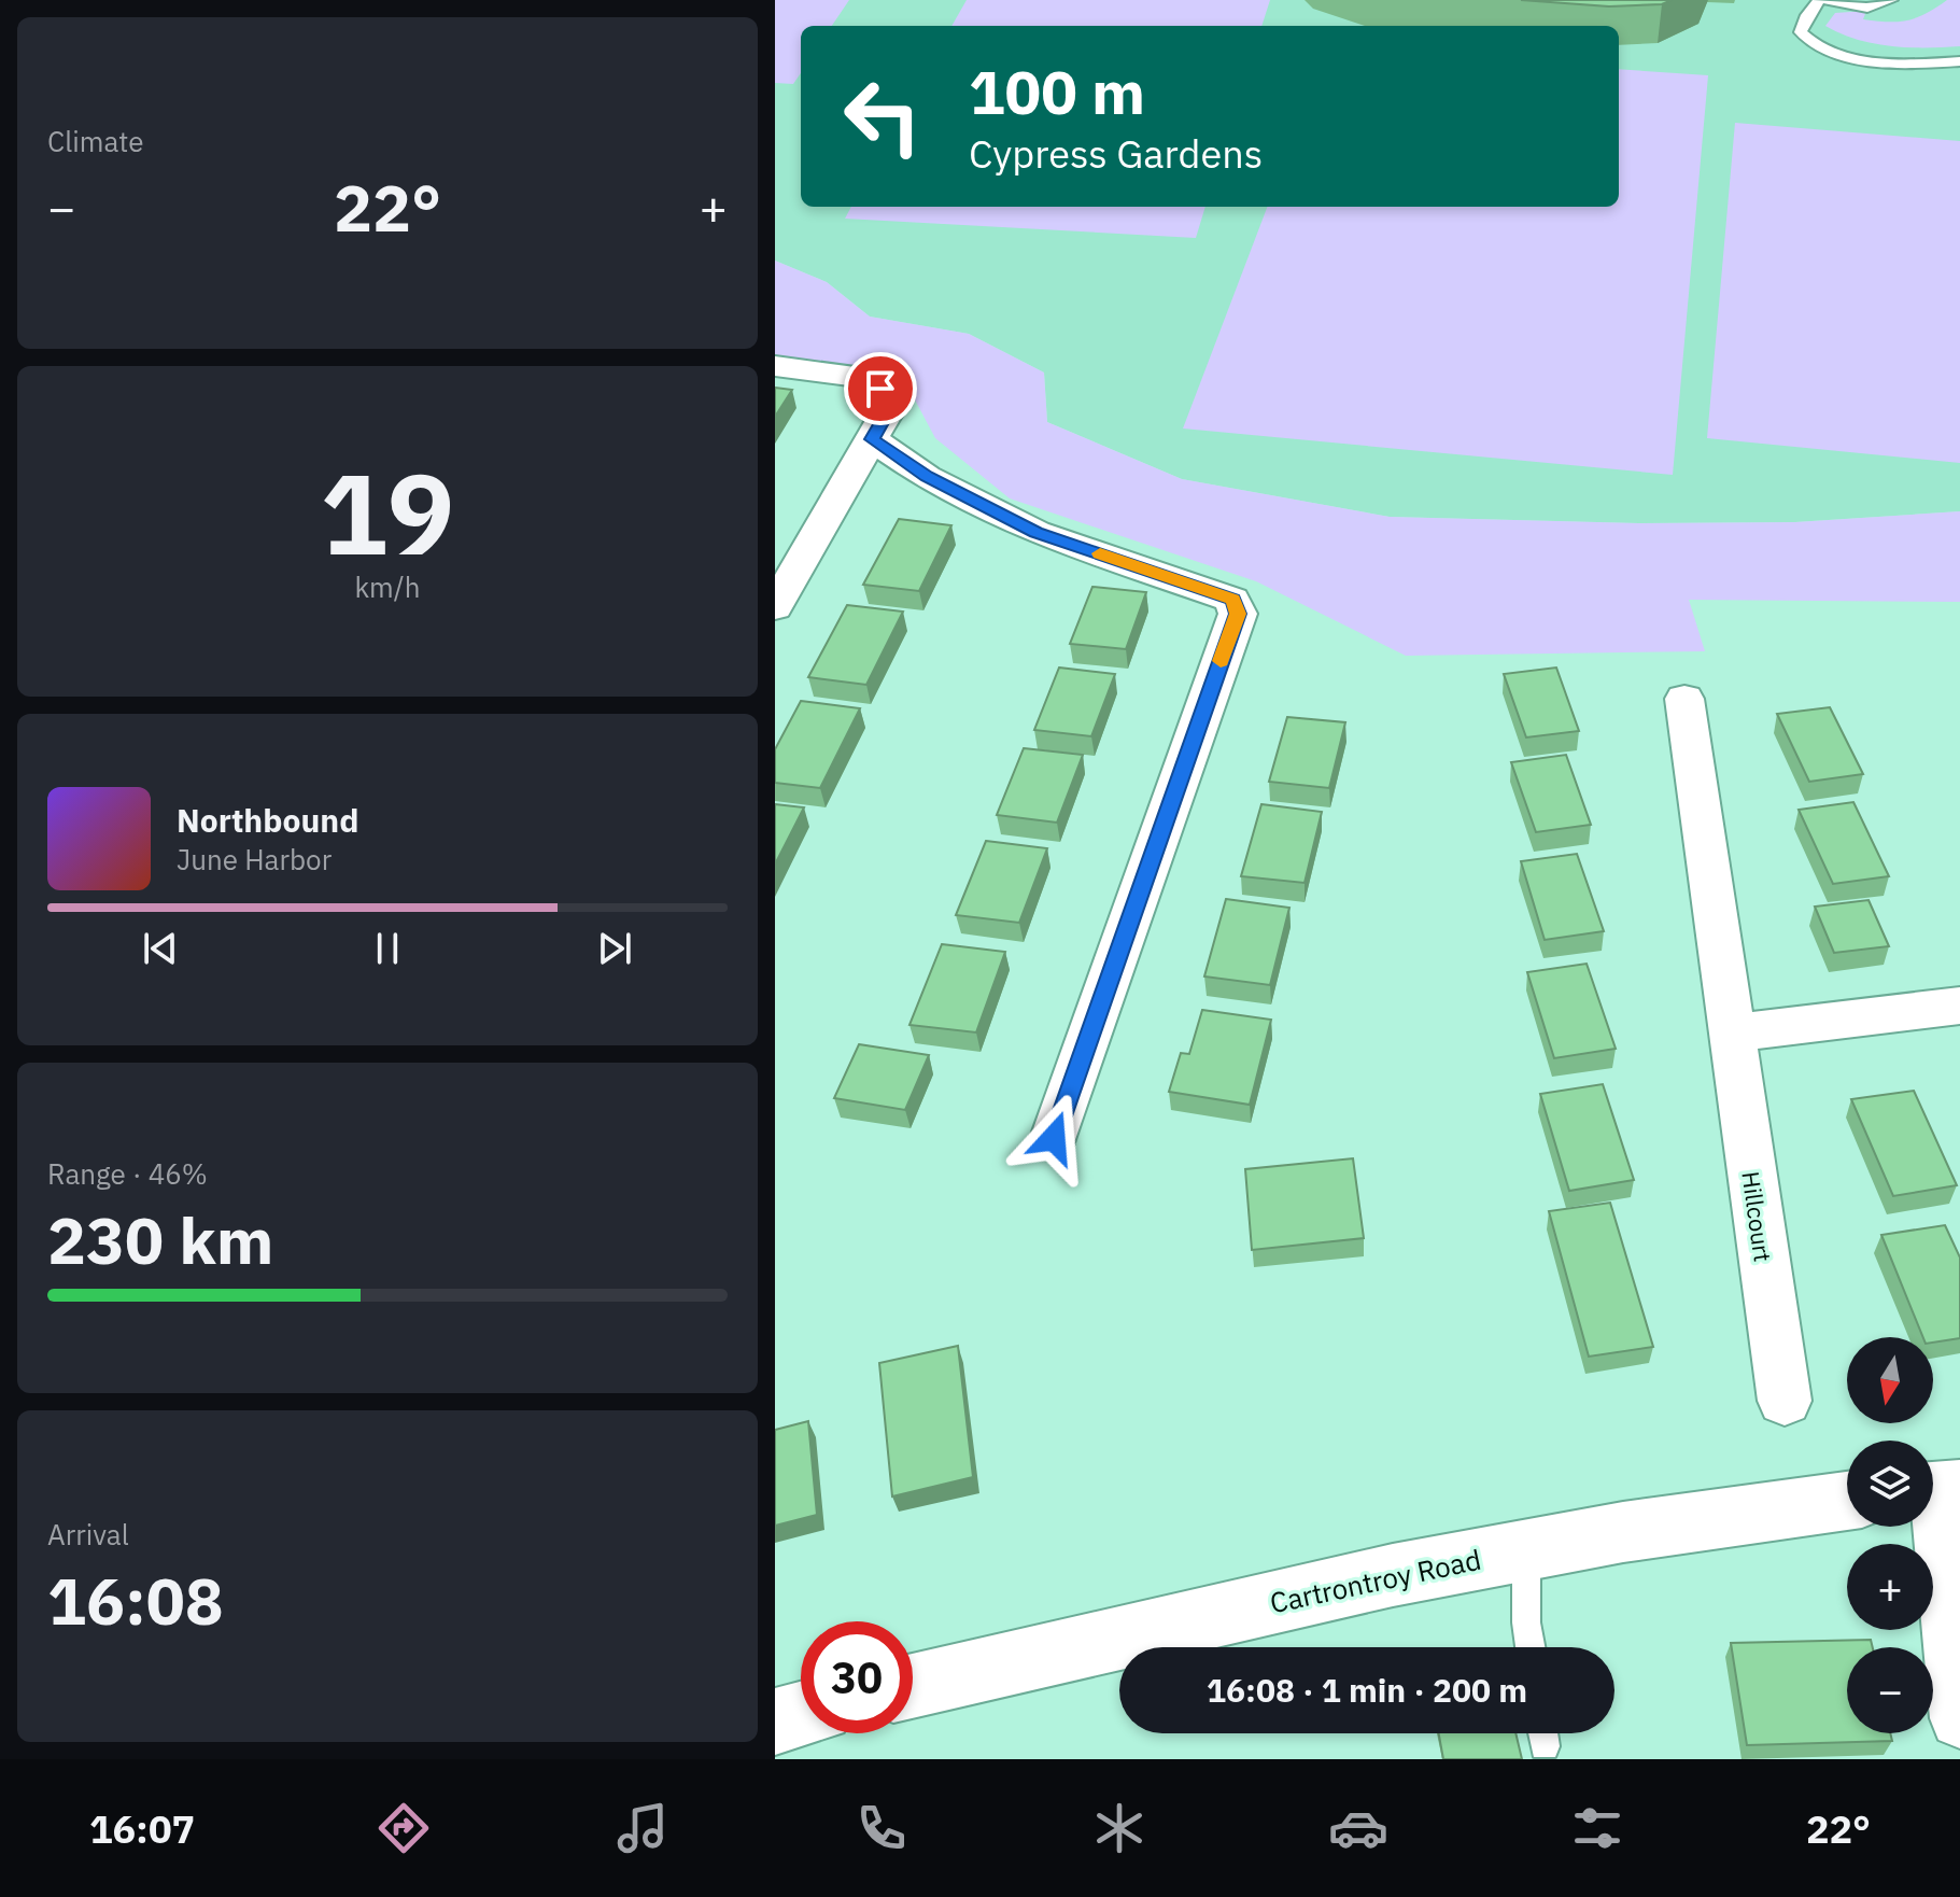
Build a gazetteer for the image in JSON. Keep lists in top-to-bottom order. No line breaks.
{"streets":{"street":["Hillcourt","Cartrontroy Road"]},"north":"bottom","page":{"tile":["Climate",["19","km/h"],["Range · 46%","230 km"],["Arrival","16:08"]],"turn":["100 m","Cypress Gardens"],"heat":["−","22°","+"],"song":["Northbound","June Harbor"],"map_buttons":["+","−"],"limit":"30","trip":"16:08 · 1 min · 200 m","tabs":["16:07","22°"]}}
